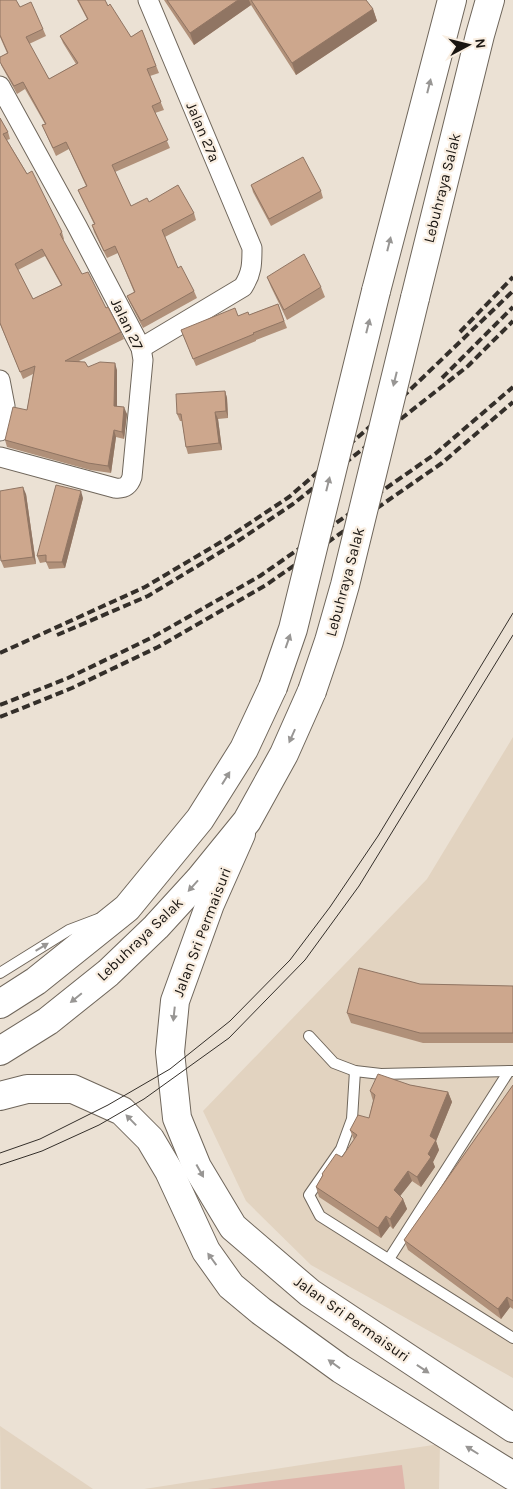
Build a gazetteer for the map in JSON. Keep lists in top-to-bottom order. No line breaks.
{"streets":{"main road":["Lebuhraya Salak","Jalan Sri Permaisuri"],"street":["Jalan 27a","Jalan 27"]},"crossings":[["Jalan 27a","Jalan 27"],["Lebuhraya Salak","Jalan Sri Permaisuri"]],"one_way":["Jalan Sri Permaisuri"],"north":"right"}
